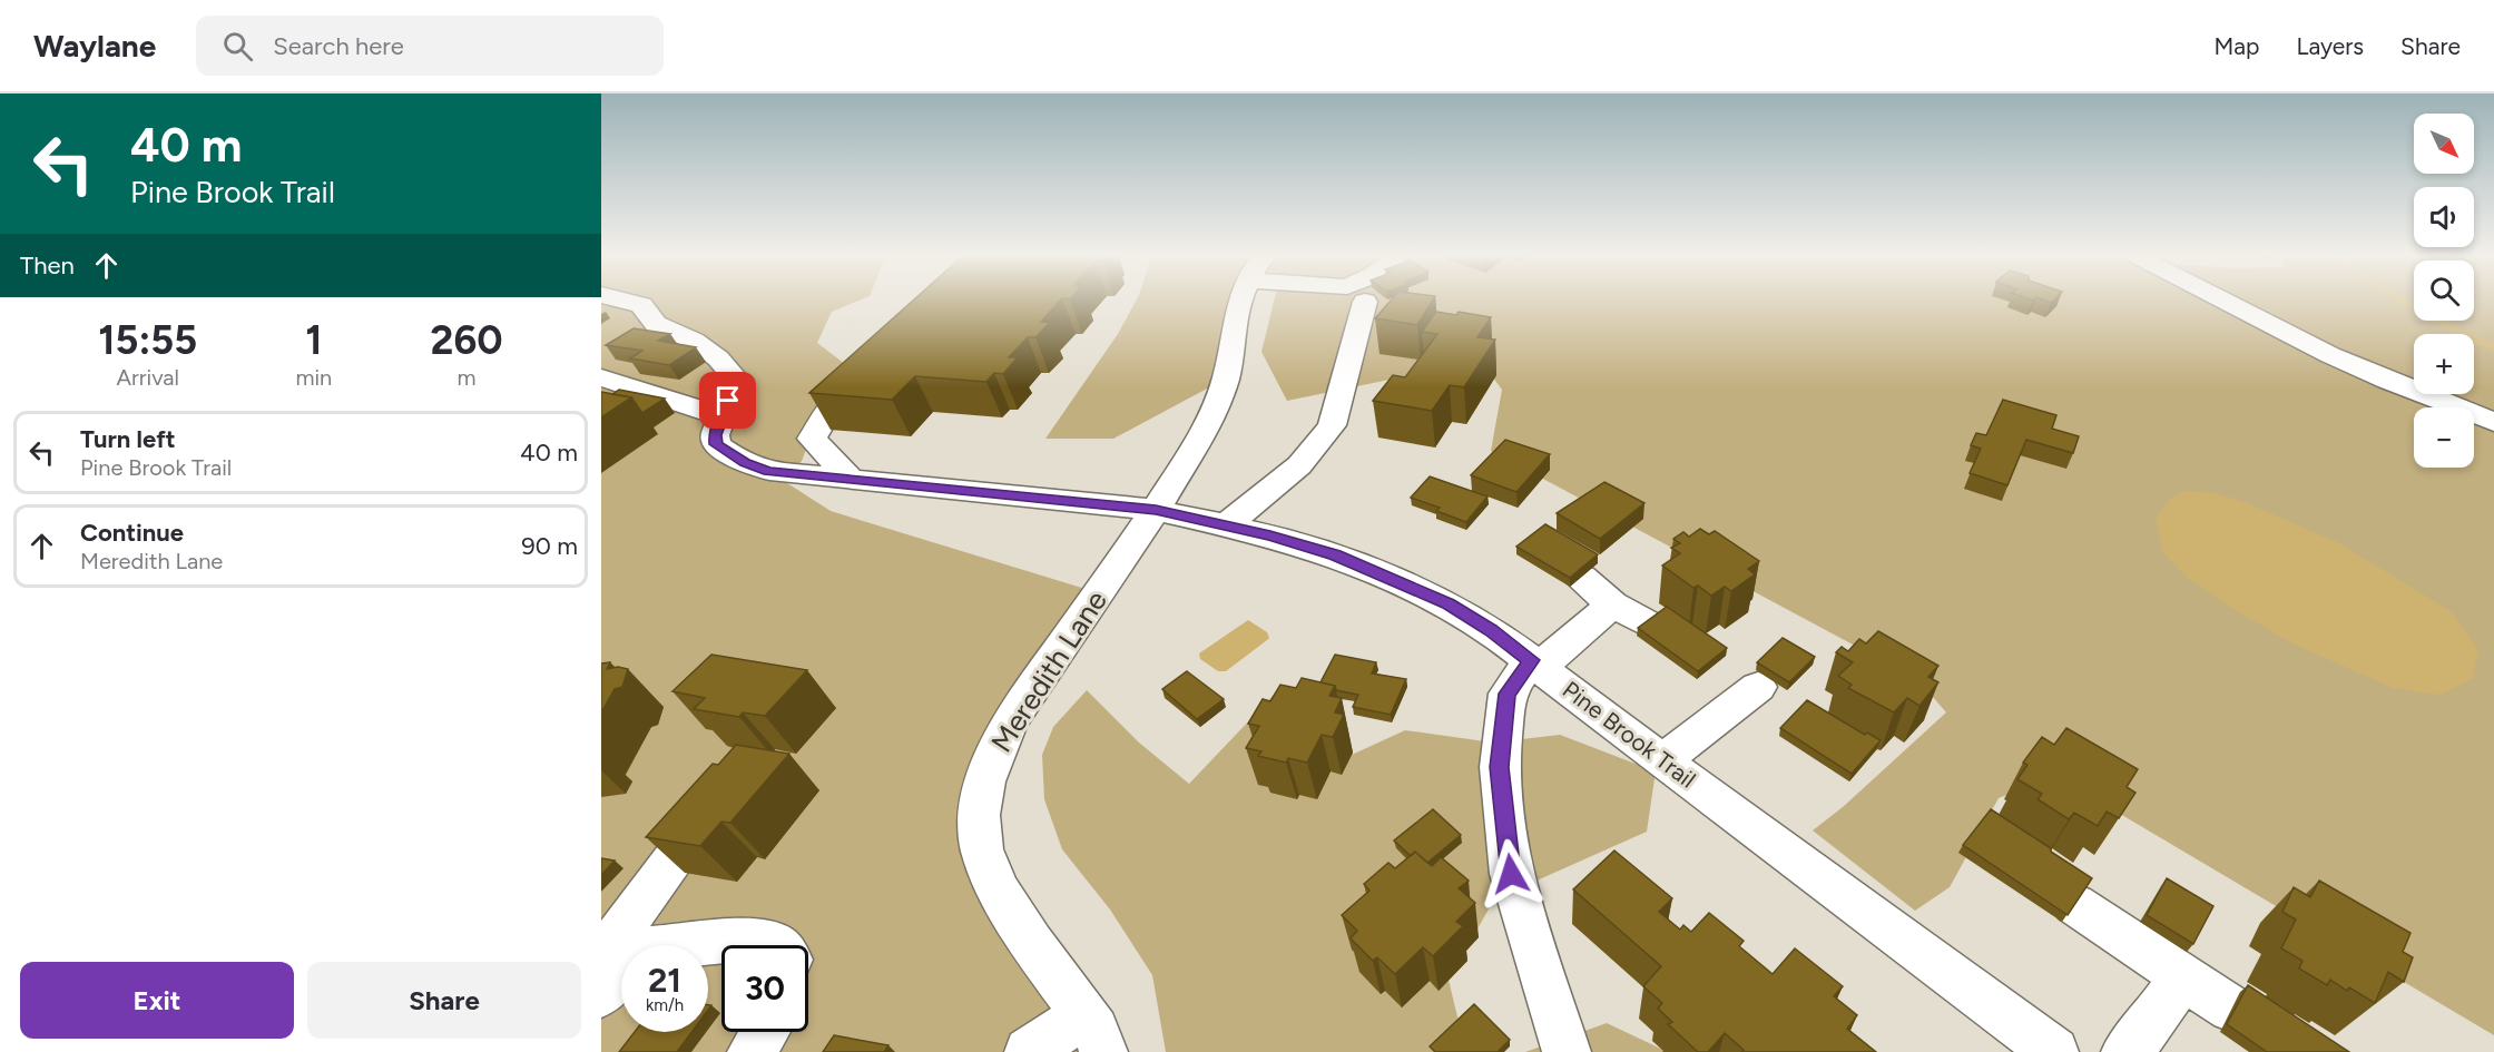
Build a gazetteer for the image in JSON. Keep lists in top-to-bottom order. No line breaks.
{"streets":{"street":["Meredith Lane","Pine Brook Trail"]},"crossings":[["Meredith Lane","Pine Brook Trail"]],"north":"bottom right","page":{"header":"Waylane","search":"Search here","nav":["Map","Layers","Share"],"turn":["40 m","Pine Brook Trail"],"map_buttons":["+","−"],"then":"Then","eta":["15:55","Arrival","1","min","260","m"],"list":[{"name":"Turn left","note":"Pine Brook Trail","value":"40 m"},{"name":"Continue","note":"Meredith Lane","value":"90 m"}],"speed":"21 km/h","limit":"30","buttons":["Exit","Share"]}}
